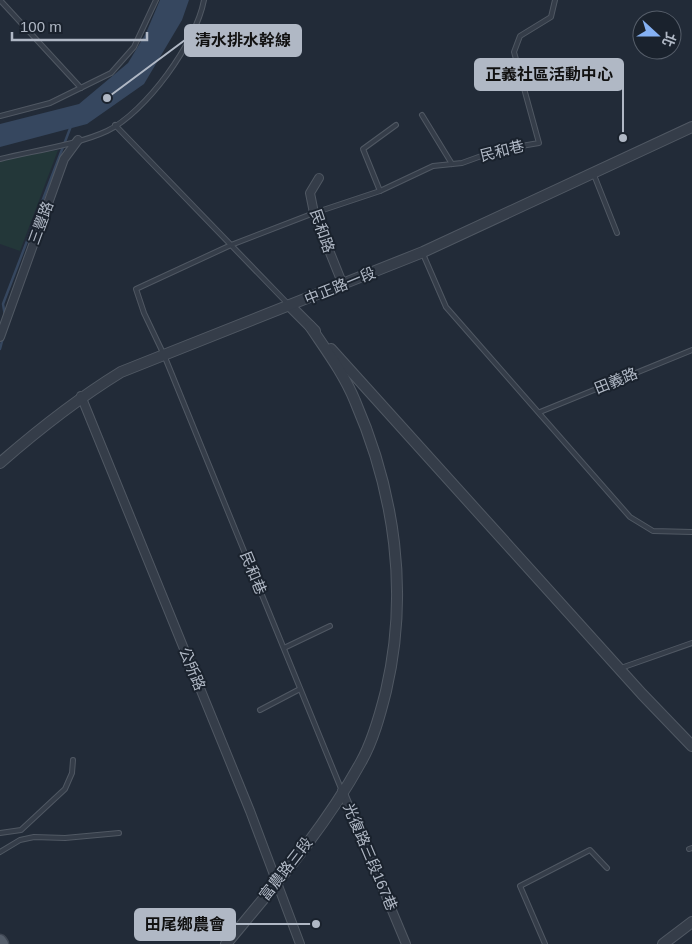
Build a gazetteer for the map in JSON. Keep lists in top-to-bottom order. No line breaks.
{"streets":{"street":["三豐路","民和路","中正路一段","公所路","光復路三段167巷","富農路三段"],"lane":["民和巷","田義路"]},"crossings":[["民和巷","民和路"],["民和巷","中正路一段"],["民和巷","光復路三段167巷"],["民和巷","富農路三段"],["民和路","中正路一段"],["中正路一段","公所路"],["公所路","富農路三段"],["光復路三段167巷","富農路三段"]],"places":["清水排水幹線","正義社區活動中心","田尾鄉農會"],"scale_bar":"100 m","north":"right"}
